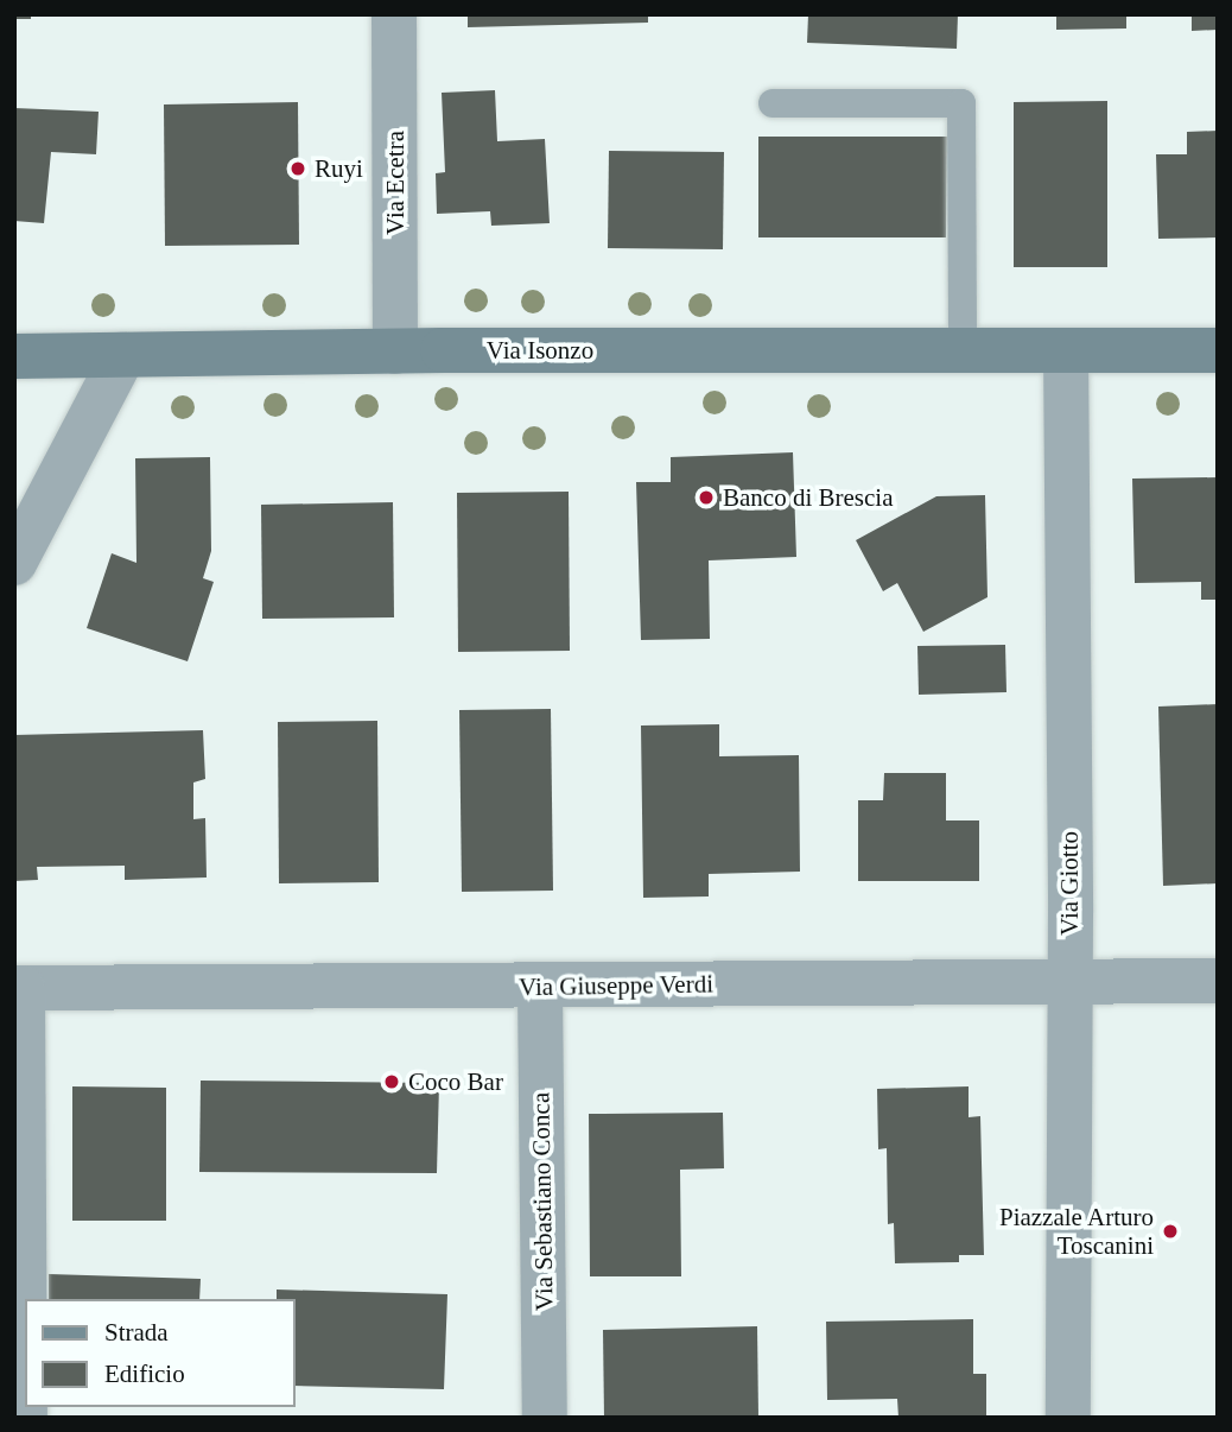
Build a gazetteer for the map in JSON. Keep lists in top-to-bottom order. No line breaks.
{"streets":{"main road":["Via Isonzo"],"street":["Via Ecetra","Via Giotto","Via Giuseppe Verdi","Via Sebastiano Conca"]},"crossings":[["Via Ecetra","Via Isonzo"],["Via Isonzo","Via Giotto"],["Via Giotto","Via Giuseppe Verdi"],["Via Giuseppe Verdi","Via Sebastiano Conca"]],"places":["Ruyi","Banco di Brescia","Coco Bar","Piazzale Arturo Toscanini"],"legend":["Strada","Edificio"]}
